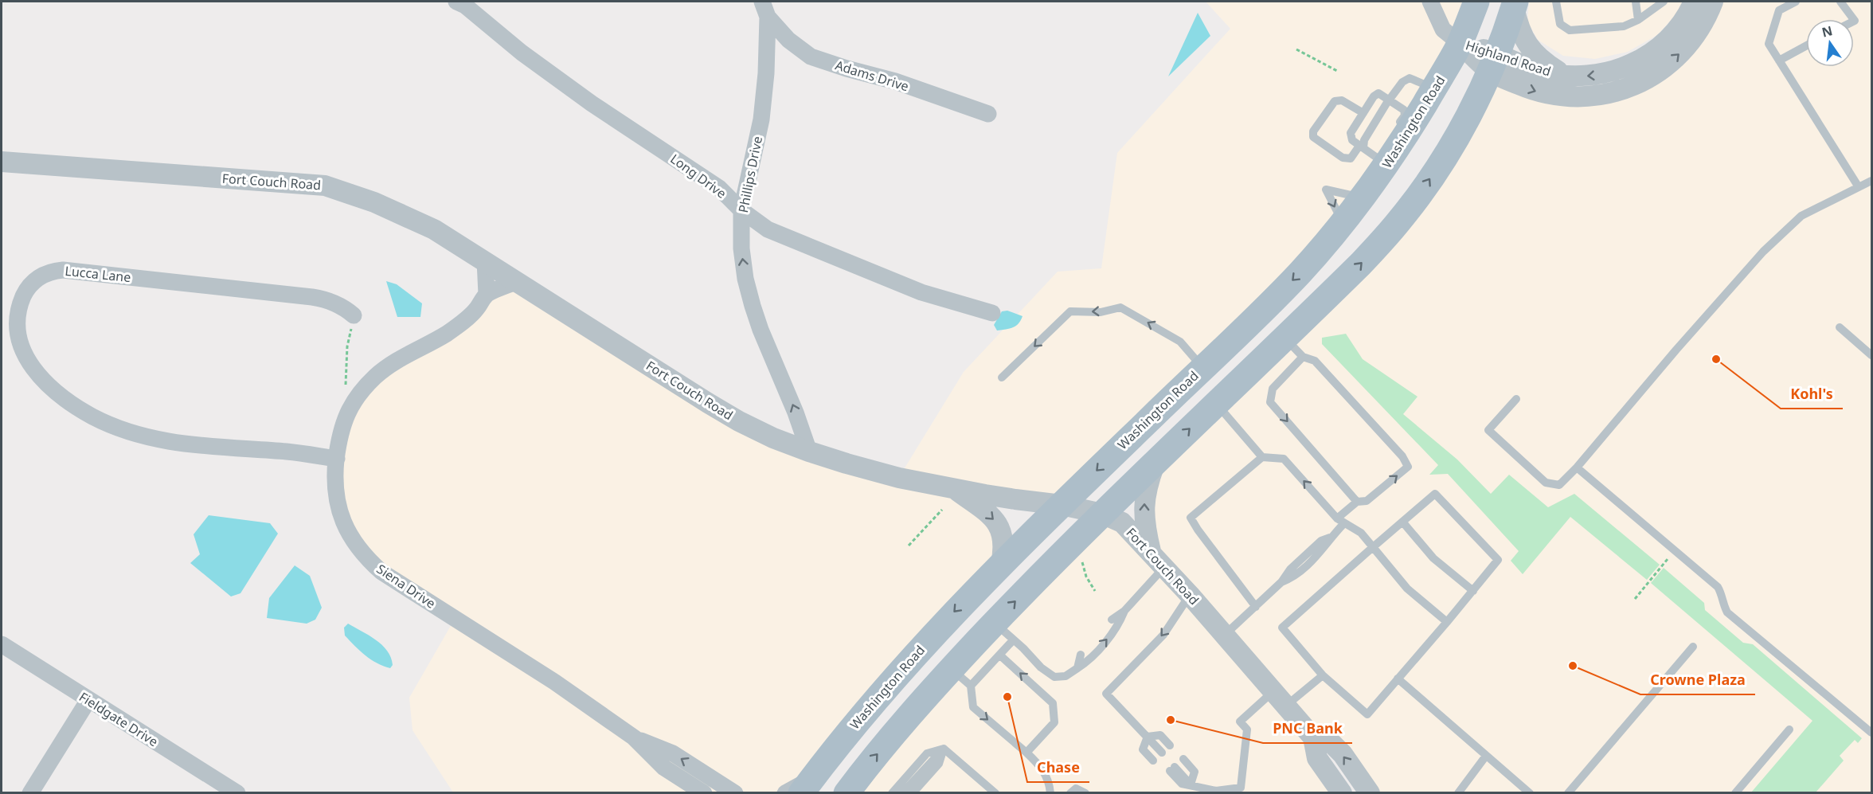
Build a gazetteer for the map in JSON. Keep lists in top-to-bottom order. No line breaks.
{"streets":{"main road":["Washington Road"],"street":["Highland Road","Adams Drive","Phillips Drive","Long Drive","Fort Couch Road","Lucca Lane","Siena Drive","Fieldgate Drive"]},"crossings":[["Highland Road","Washington Road"],["Adams Drive","Phillips Drive"],["Washington Road","Fort Couch Road"],["Phillips Drive","Long Drive"],["Phillips Drive","Fort Couch Road"],["Lucca Lane","Siena Drive"]],"one_way":["Phillips Drive"],"places":["Kohl's","Crowne Plaza","Chase","PNC Bank"],"north":"top"}
